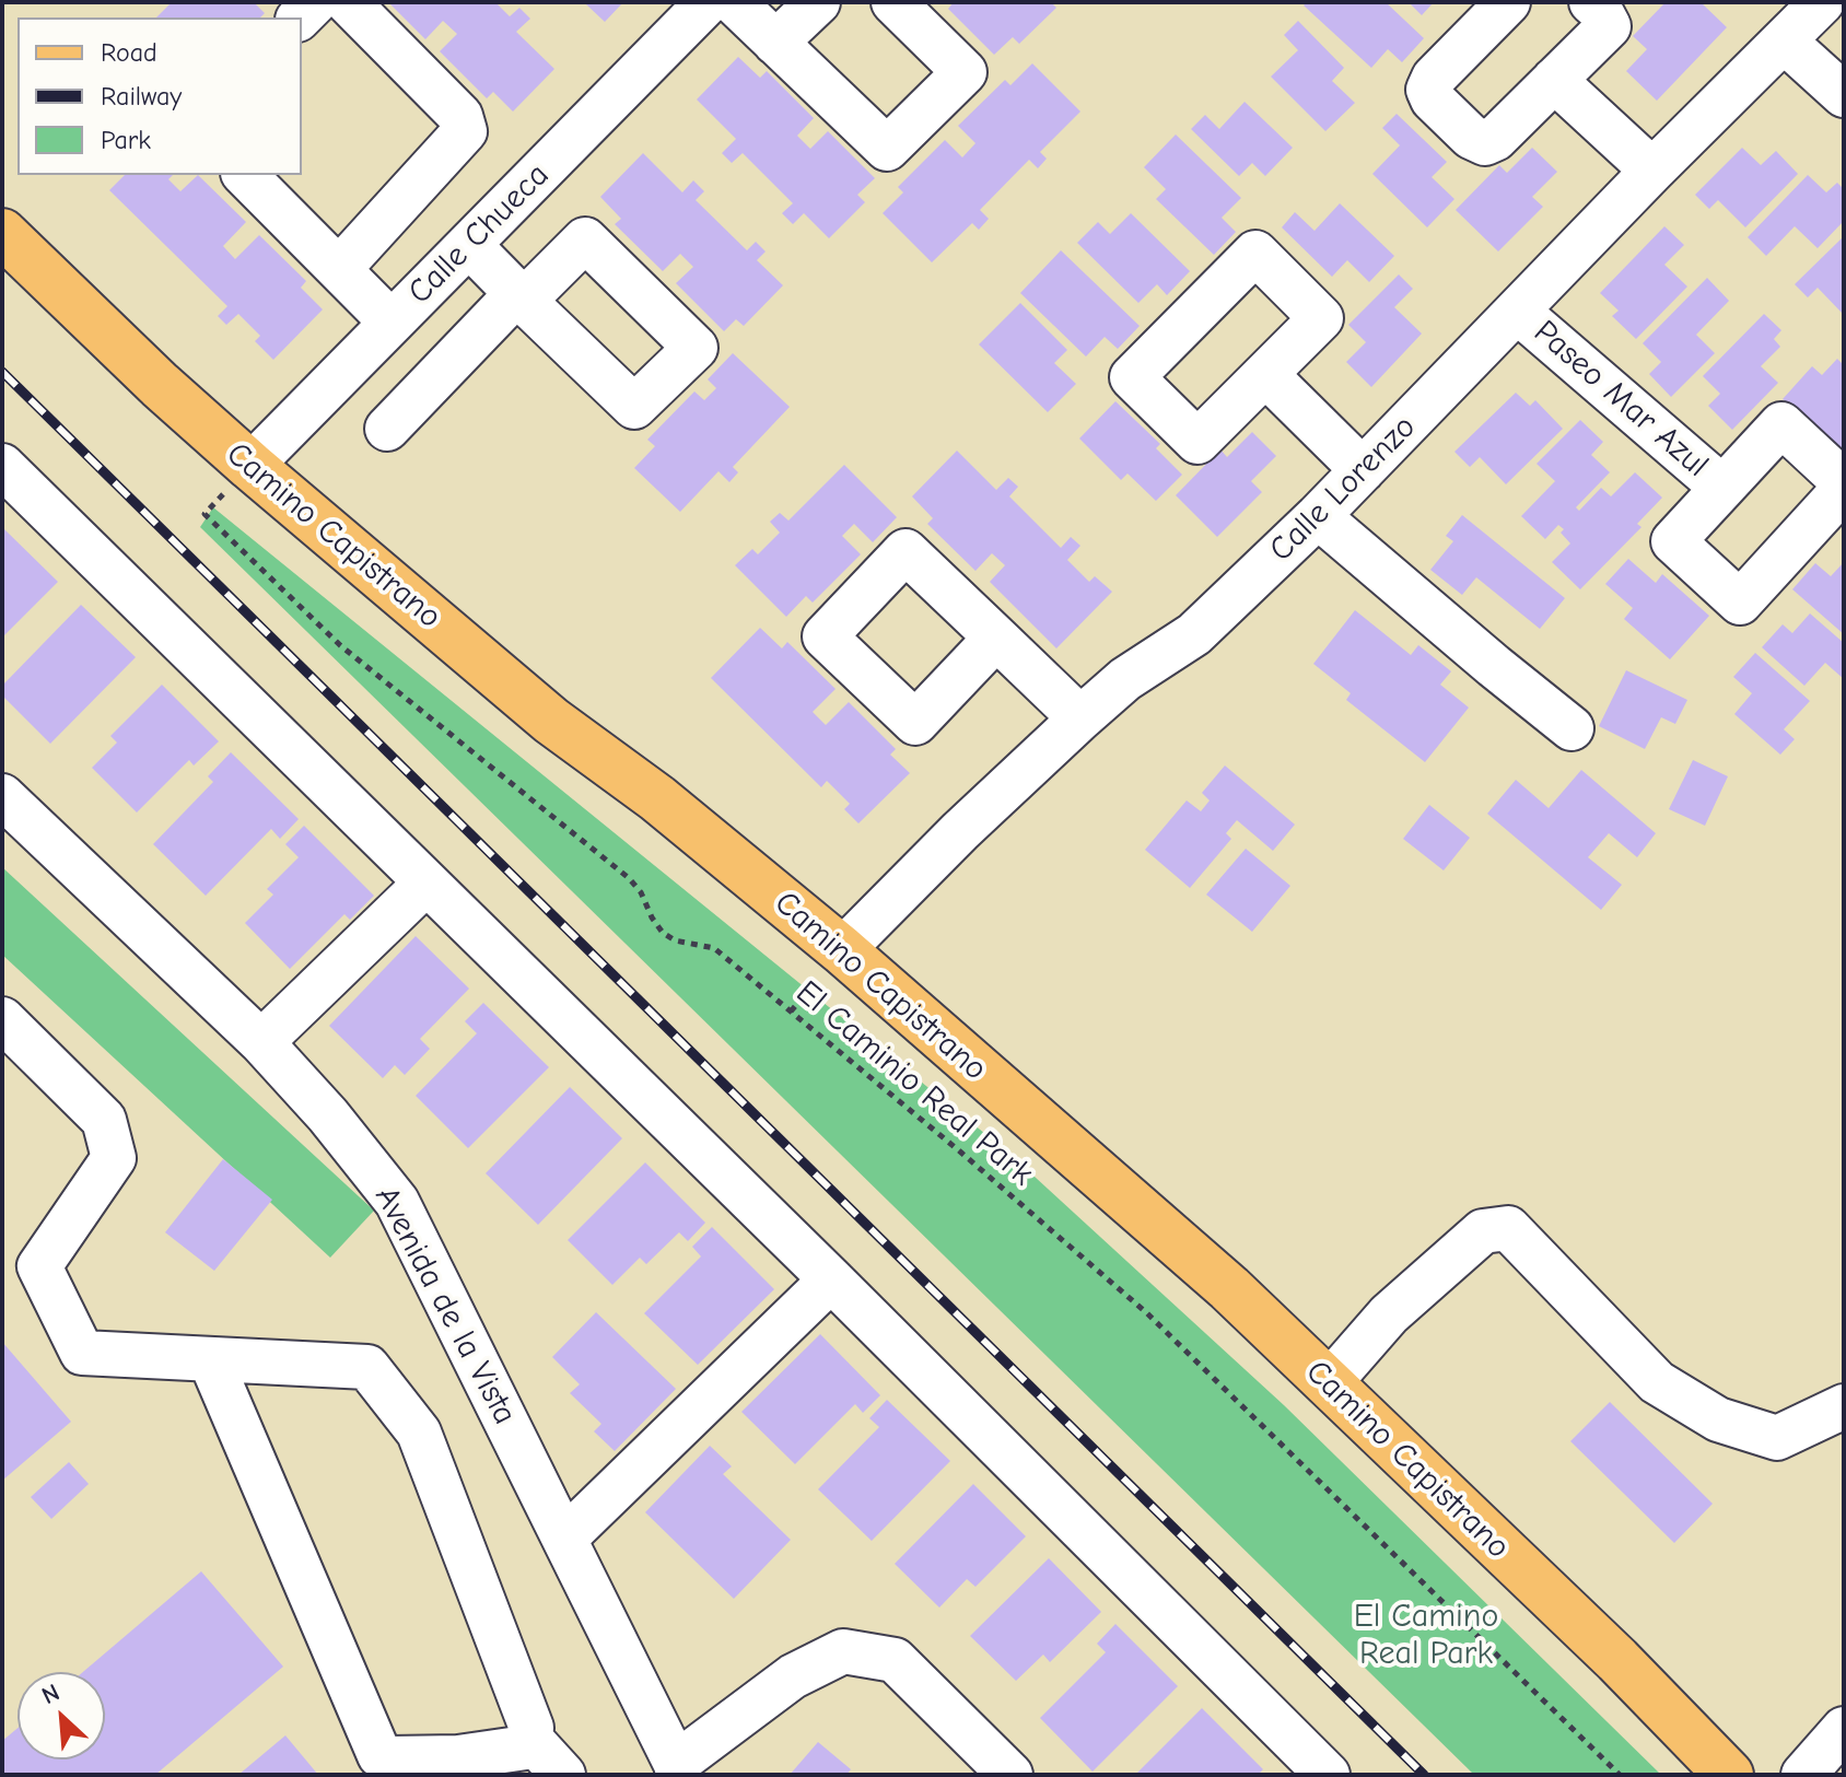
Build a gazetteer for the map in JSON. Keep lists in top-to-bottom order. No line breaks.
{"streets":{"main road":["Camino Capistrano"],"street":["Calle Chueca","Paseo Mar Azul","Calle Lorenzo","Avenida de la Vista"],"path":["El Caminio Real Park"]},"crossings":[["Calle Chueca","Camino Capistrano"],["Calle Chueca","El Caminio Real Park"],["Paseo Mar Azul","Calle Lorenzo"],["Calle Lorenzo","Camino Capistrano"],["Camino Capistrano","El Caminio Real Park"]],"parks":["El Camino Real Park"],"legend":["Road","Railway","Park"],"north":"top left"}
